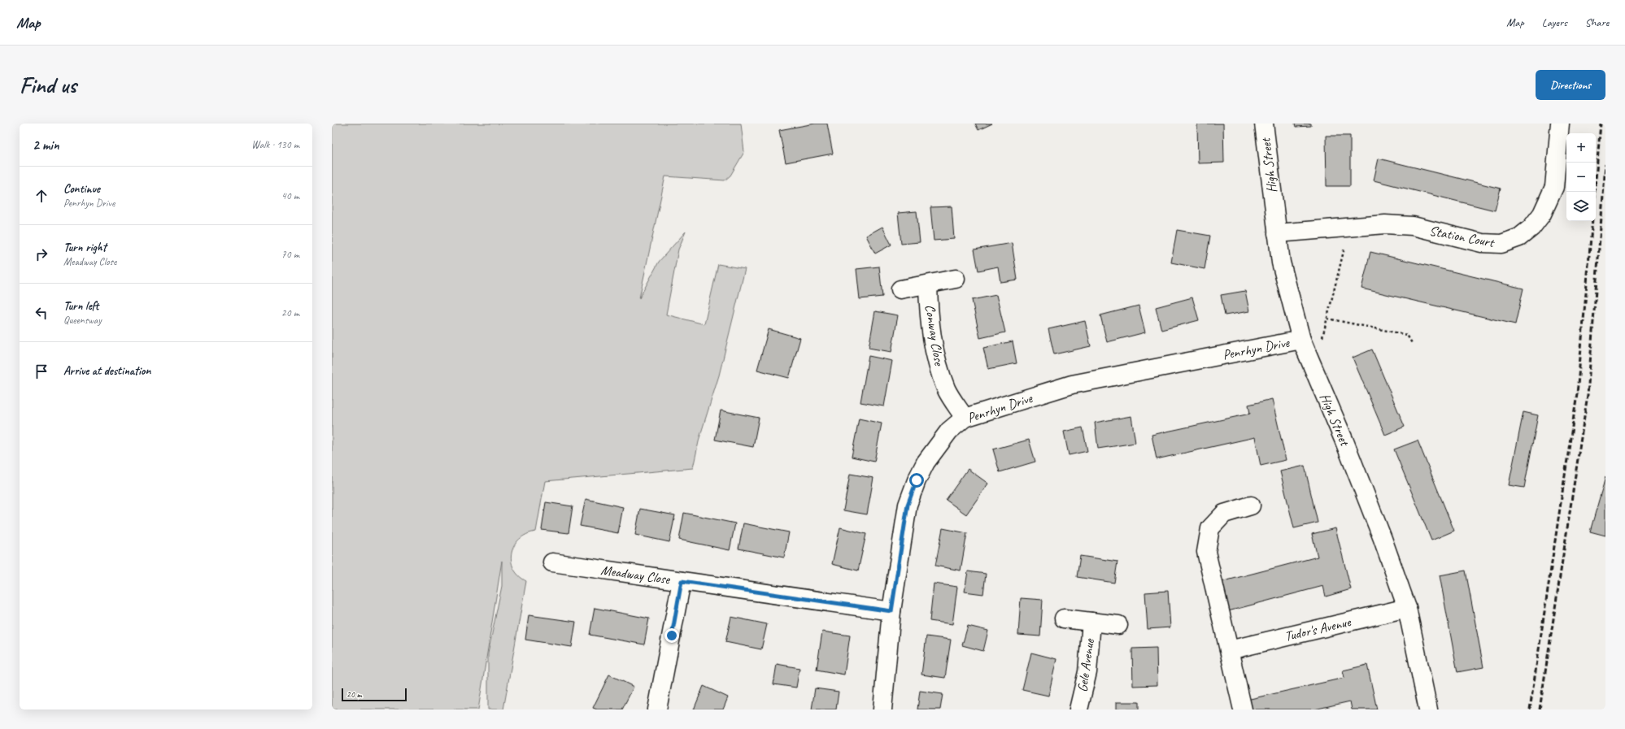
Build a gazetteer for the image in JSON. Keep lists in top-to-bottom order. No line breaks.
{"streets":{"street":["High Street","Station Court","Conway Close","Penrhyn Drive","Meadway Close","Tudor's Avenue","Gele Avenue"]},"crossings":[["High Street","Station Court"],["High Street","Penrhyn Drive"],["High Street","Tudor's Avenue"],["Conway Close","Penrhyn Drive"],["Penrhyn Drive","Meadway Close"]],"scale_bar":"20 m","page":{"header":"Map","nav":["Map","Layers","Share"],"buttons":"Directions","title":"Find us","heading":["2 min","Walk · 130 m"],"map_buttons":["+","−"],"list":[["Continue","Penrhyn Drive","40 m"],["Turn right","Meadway Close","70 m"],["Turn left","Queensway","20 m"],"Arrive at destination"],"scale":"20 m"}}
